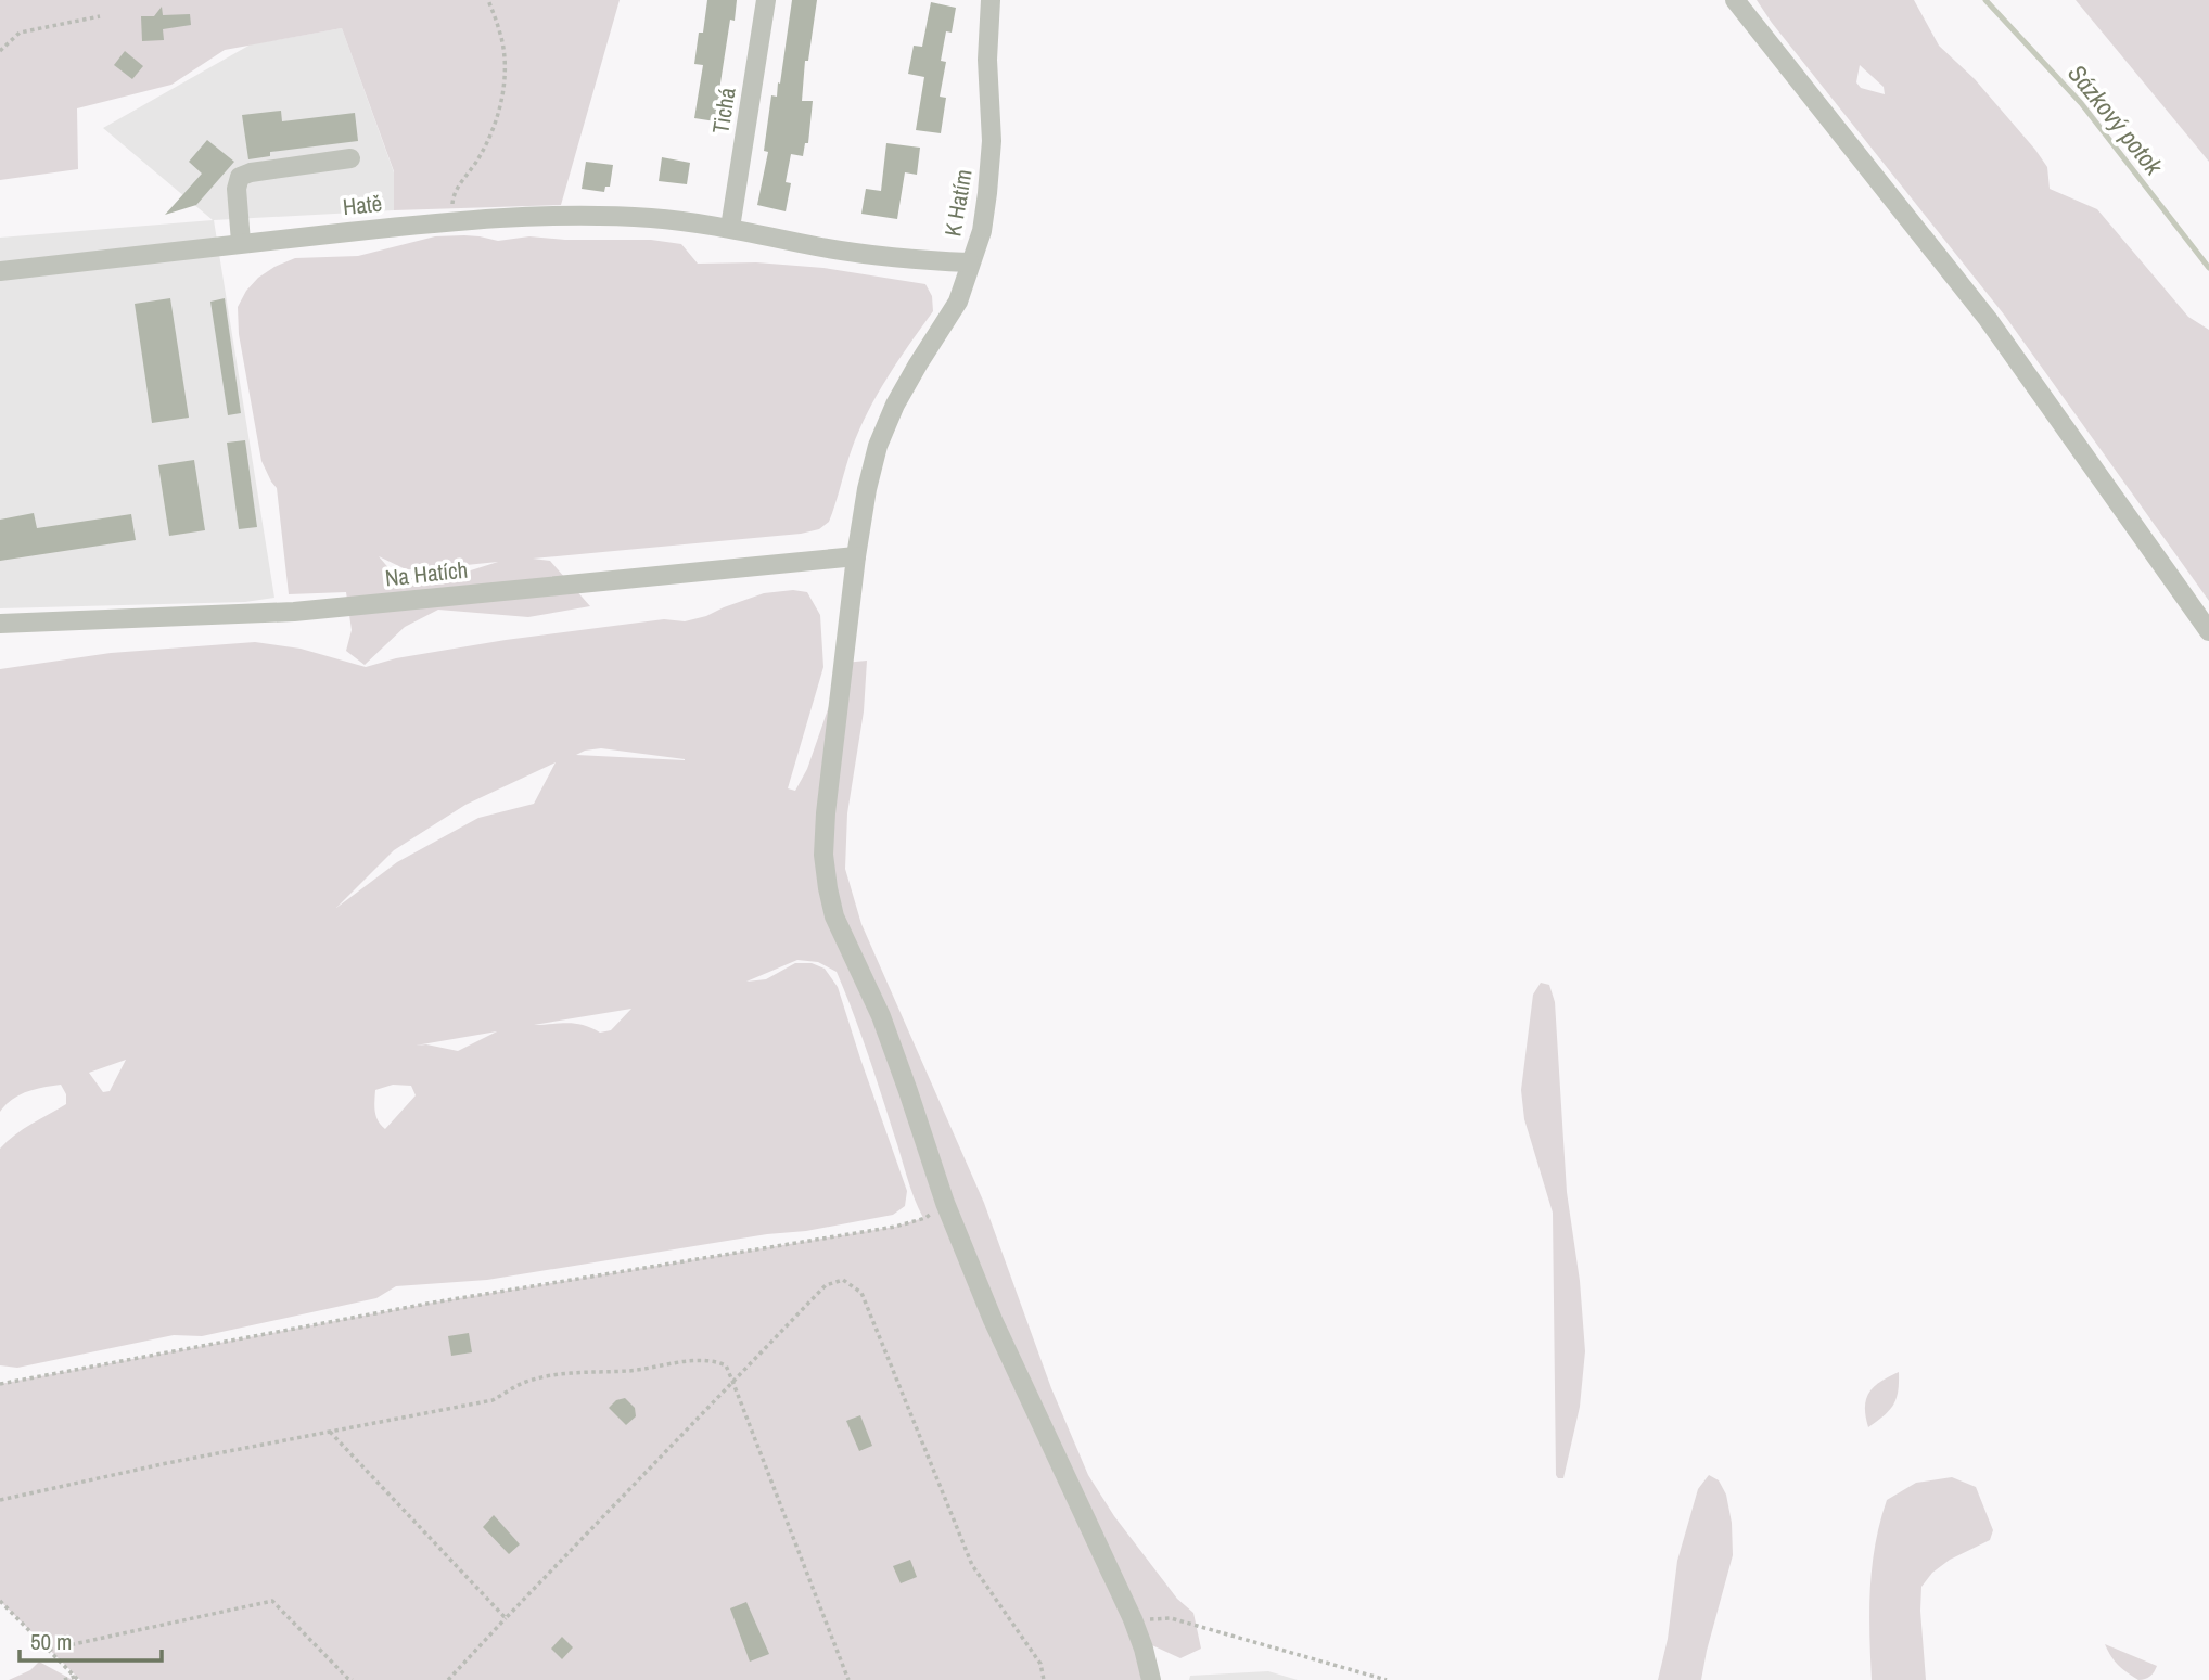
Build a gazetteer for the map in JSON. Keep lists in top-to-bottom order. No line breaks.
{"streets":{"street":["Tichá","K Hatím","Hatě","Na Hatích"]},"crossings":[["Tichá","K Hatím"],["Tichá","Hatě"],["K Hatím","Hatě"]],"water":["Sázkový potok"],"scale_bar":"50 m"}
